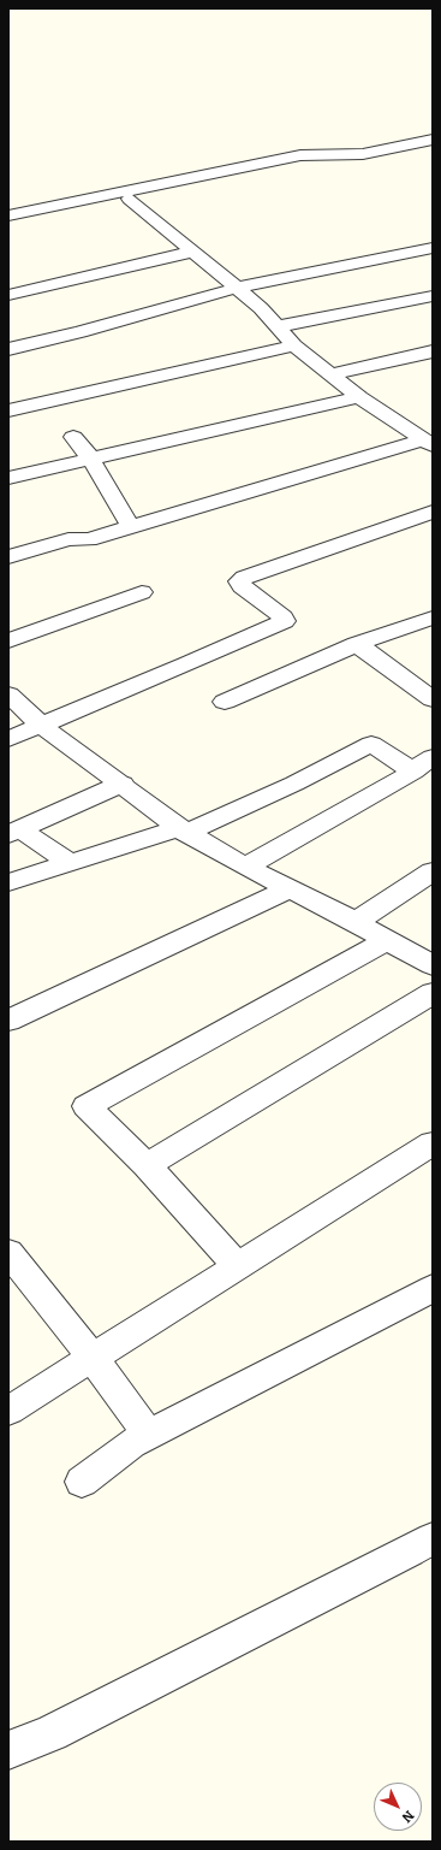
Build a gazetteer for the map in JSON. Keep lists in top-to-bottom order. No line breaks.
{"north":"bottom right"}
